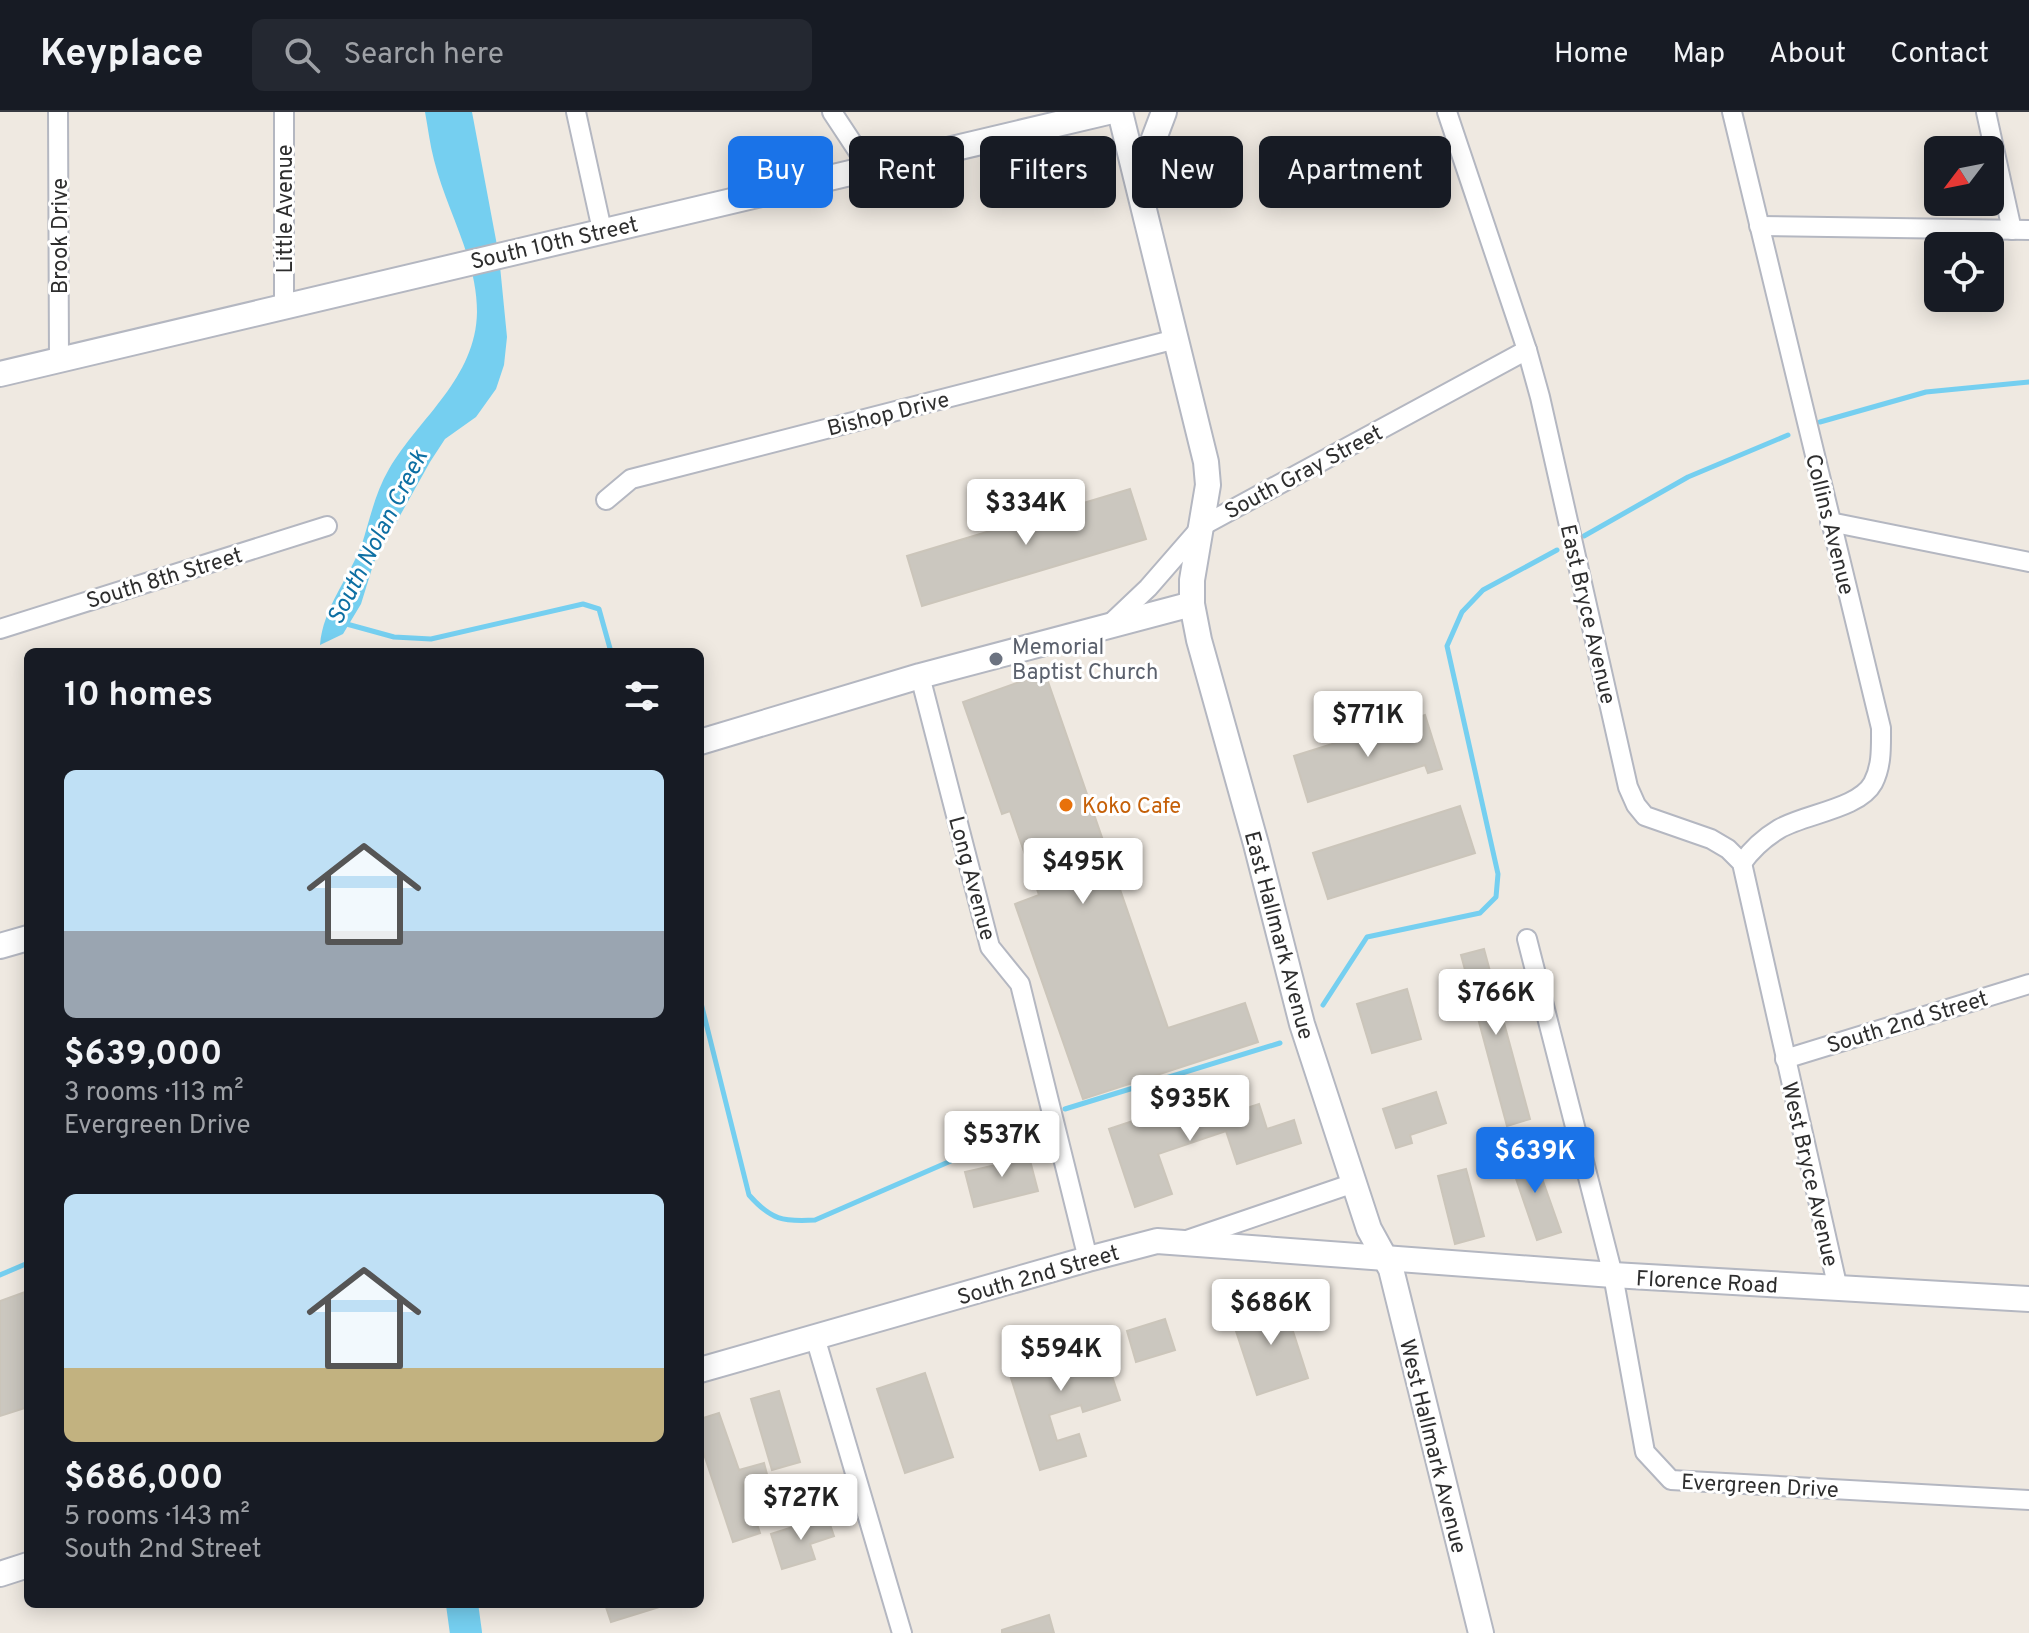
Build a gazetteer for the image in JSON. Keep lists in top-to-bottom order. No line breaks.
{"streets":{"street":["Little Avenue","Brook Drive","South 10th Street","Bishop Drive","South Gray Street","Collins Avenue","South 8th Street","East Bryce Avenue","Long Avenue","East Hallmark Avenue","South 2nd Street","West Bryce Avenue","Florence Road","West Hallmark Avenue","Evergreen Drive"]},"crossings":[["Little Avenue","South 10th Street"],["Brook Drive","South 10th Street"],["Bishop Drive","East Hallmark Avenue"],["South Gray Street","East Bryce Avenue"],["South Gray Street","Long Avenue"],["South Gray Street","East Hallmark Avenue"],["Collins Avenue","East Bryce Avenue"],["Long Avenue","South 2nd Street"],["East Hallmark Avenue","South 2nd Street"],["East Hallmark Avenue","Florence Road"],["East Hallmark Avenue","West Hallmark Avenue"],["South 2nd Street","West Bryce Avenue"],["South 2nd Street","Florence Road"],["South 2nd Street","West Hallmark Avenue"],["West Bryce Avenue","Florence Road"],["Florence Road","West Hallmark Avenue"],["Florence Road","Evergreen Drive"]],"water":["South Nolan Creek"],"places":["Memorial Baptist Church","Koko Cafe"],"north":"bottom left","page":{"header":"Keyplace","search":"Search here","nav":["Home","Map","About","Contact"],"chip":["Buy","Rent","Filters","New","Apartment"],"price":["$334K","$771K","$495K","$766K","$935K","$537K","$639K","$686K","$594K","$727K"],"heading":"10 homes","list":[{"name":"$639,000","note":"3 rooms · 113 m² · Evergreen Drive"},{"name":"$686,000","note":"5 rooms · 143 m² · South 2nd Street"}]}}
